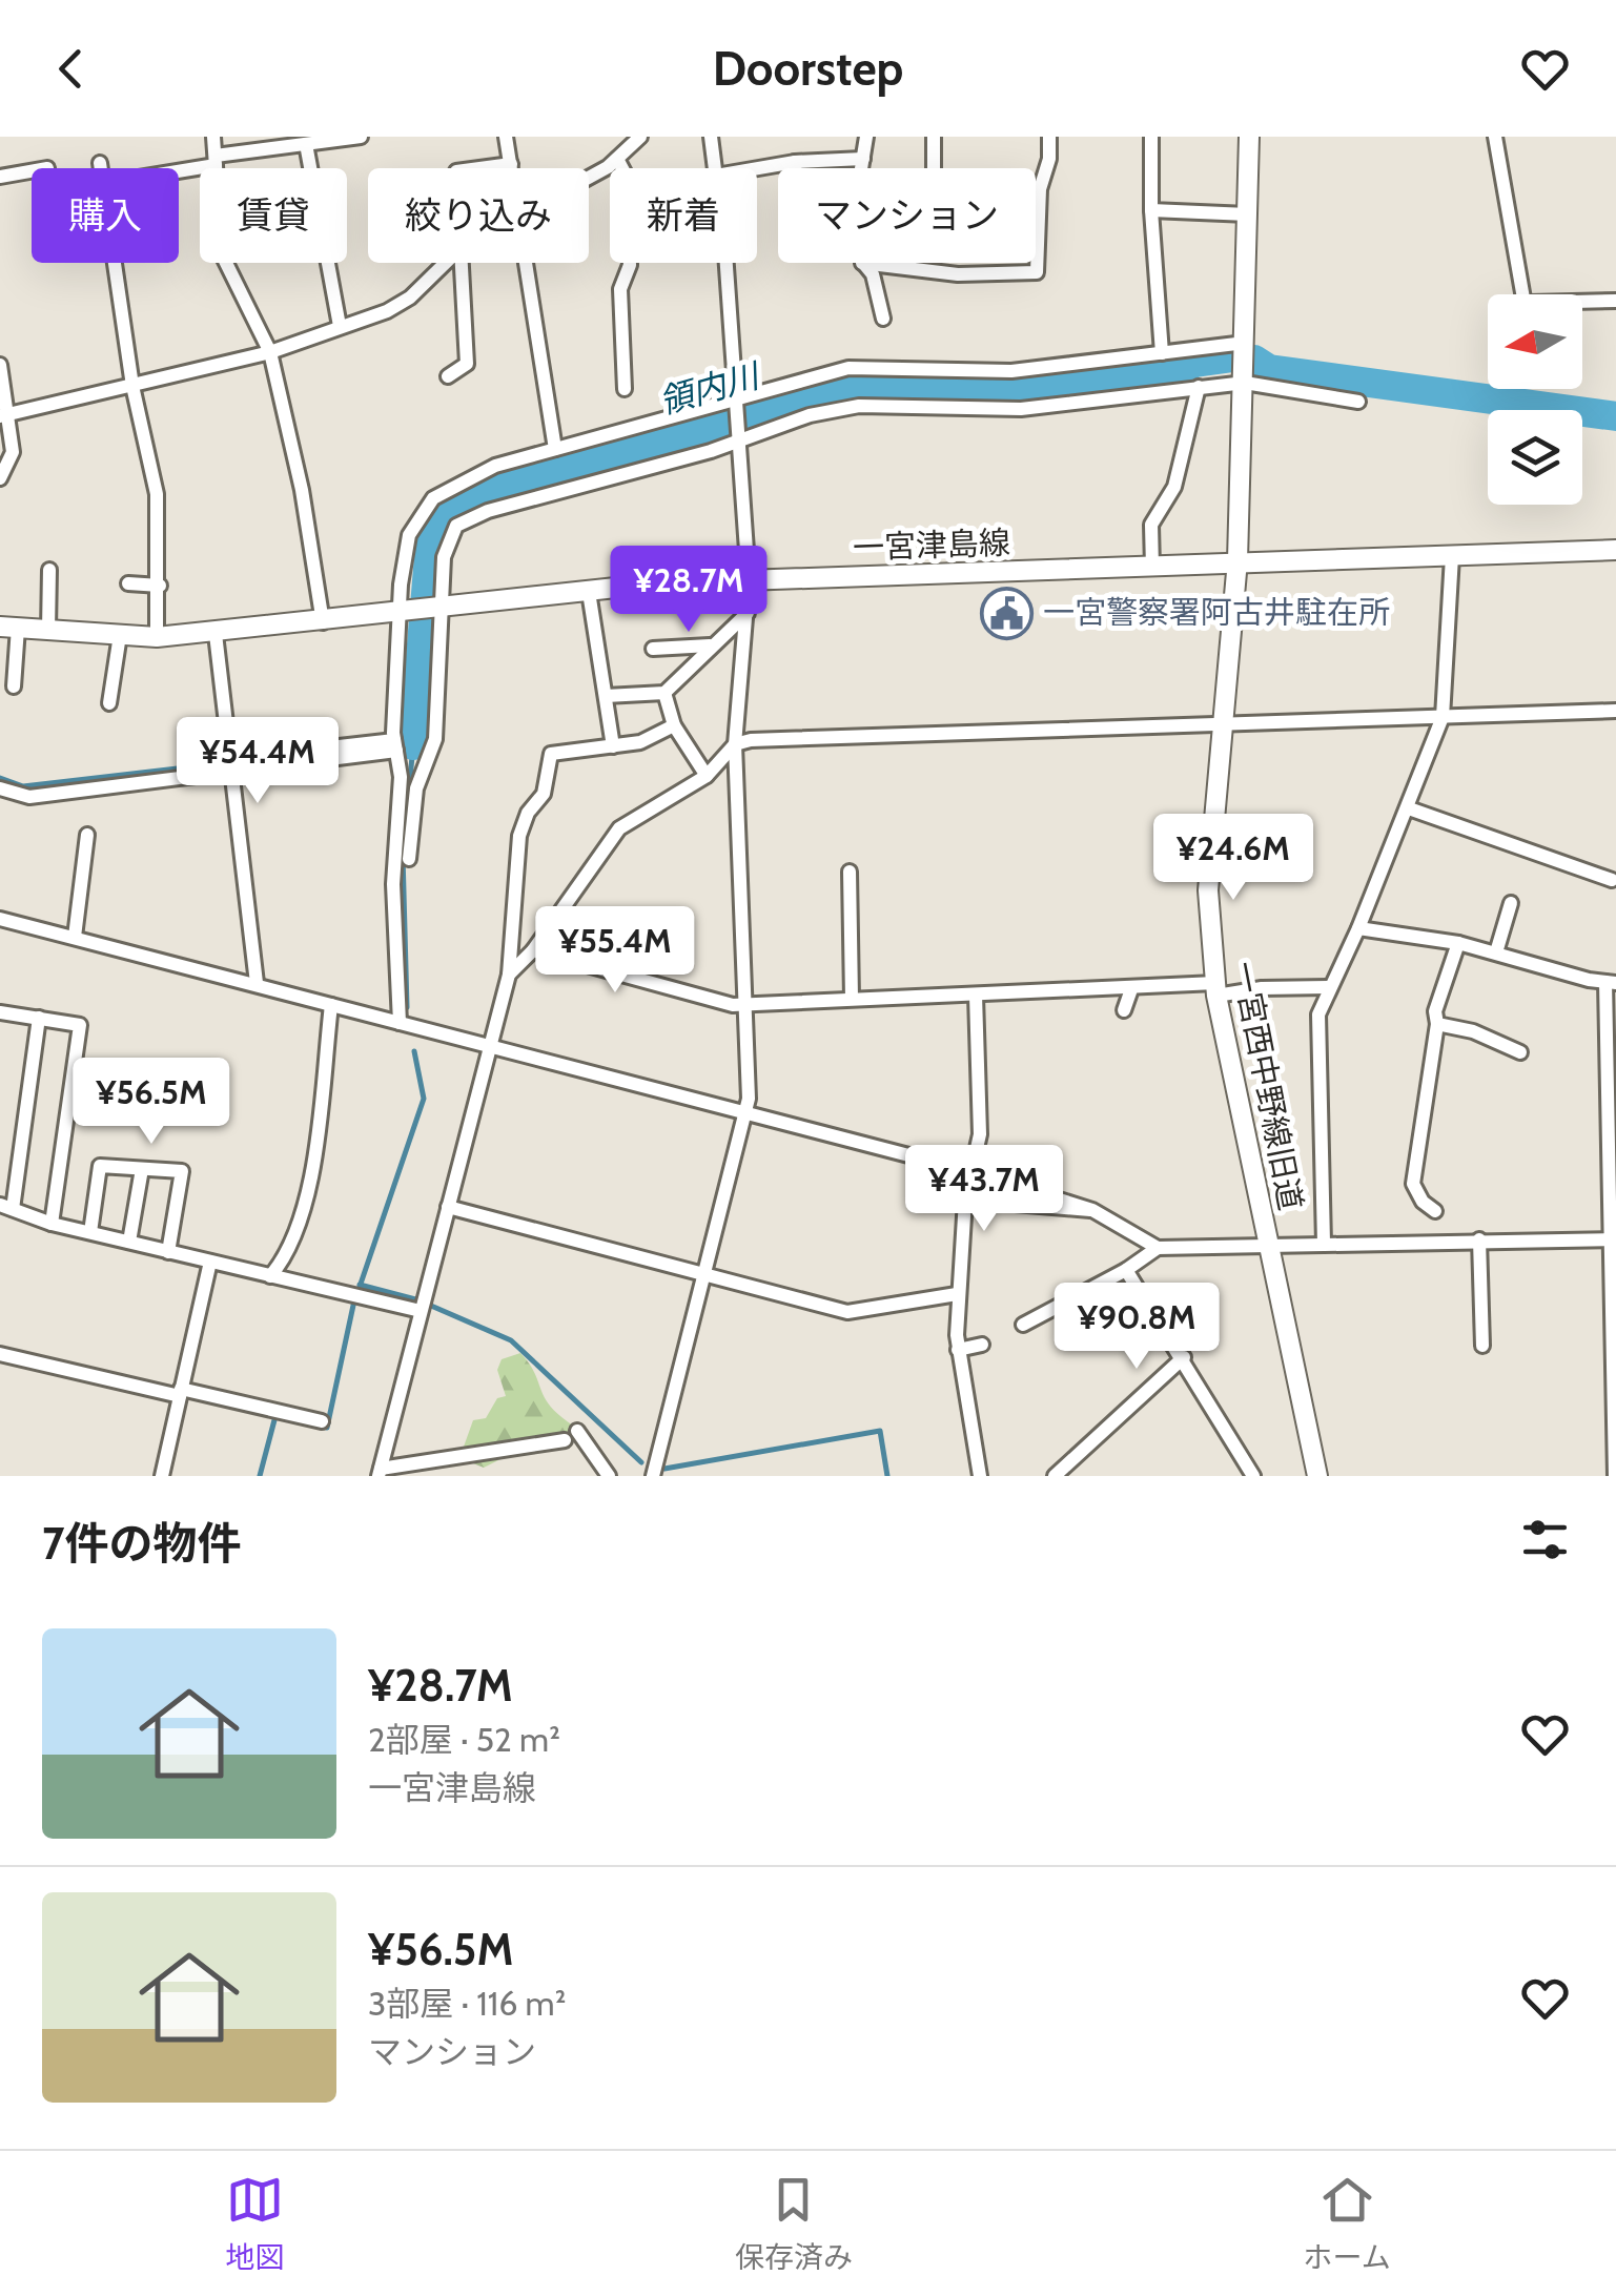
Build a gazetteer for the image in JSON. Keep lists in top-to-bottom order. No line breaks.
{"streets":{"main road":["一宮津島線","一宮西中野線旧道"]},"crossings":[["一宮津島線","一宮西中野線旧道"]],"water":["領内川"],"places":{"public building":["一宮警察署阿古井駐在所"]},"north":"left","page":{"header":"Doorstep","chip":["購入","賃貸","絞り込み","新着","マンション"],"price":["¥28.7M","¥54.4M","¥24.6M","¥55.4M","¥56.5M","¥43.7M","¥90.8M"],"heading":"7件の物件","list":[{"name":"¥28.7M","note":"2部屋 · 52 m² · 一宮津島線"},{"name":"¥56.5M","note":"3部屋 · 116 m² · マンション"}],"tabs":["地図","保存済み","ホーム"]}}
